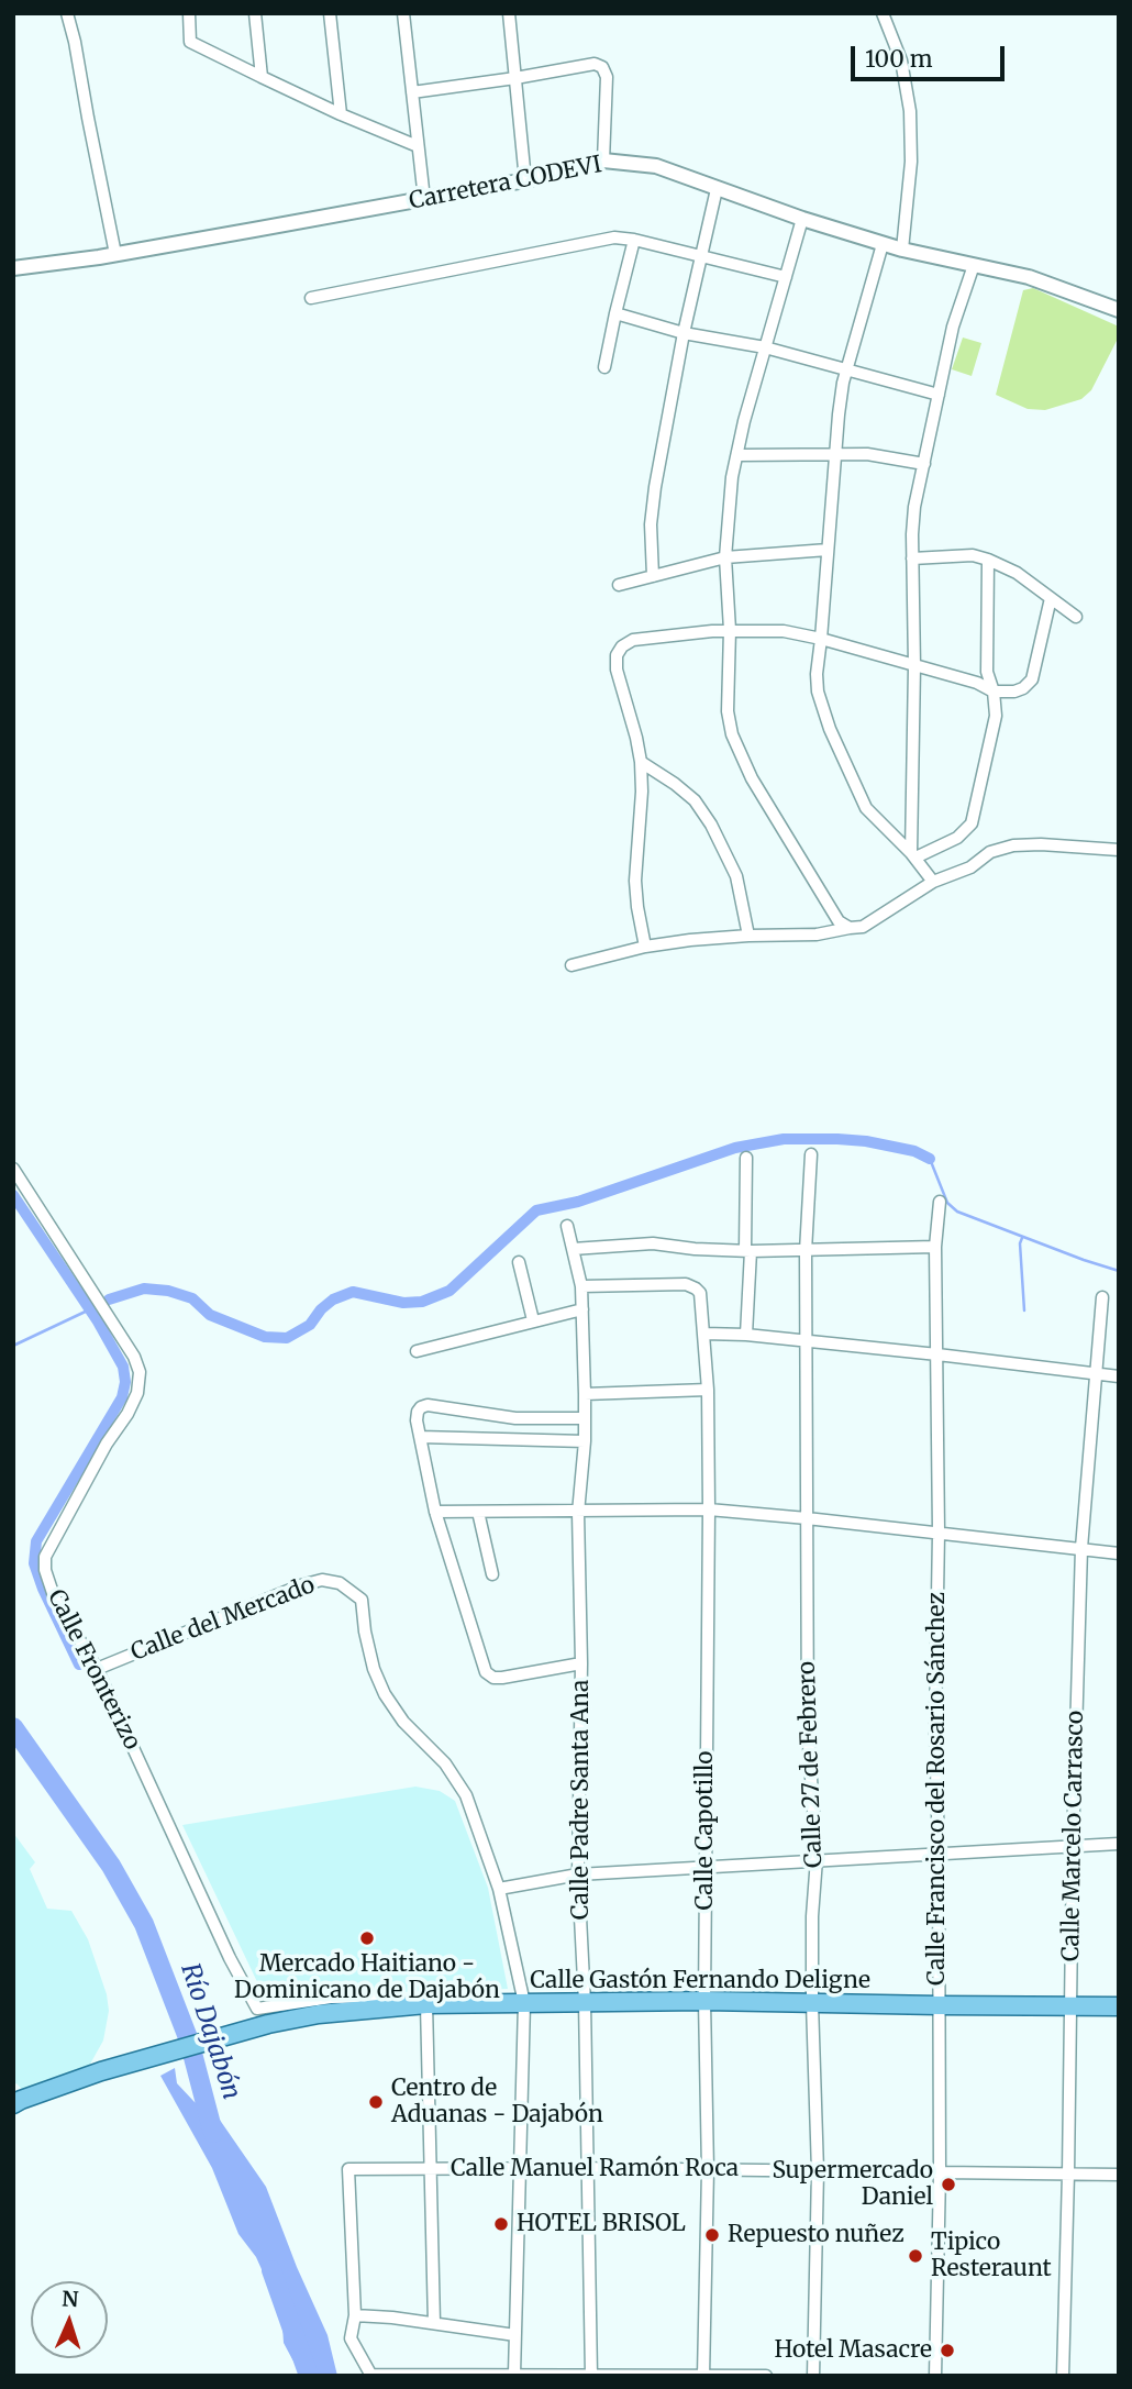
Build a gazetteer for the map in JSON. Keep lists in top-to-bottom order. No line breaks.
{"streets":{"main road":["Calle Gastón Fernando Deligne"],"street":["Carretera CODEVI","Calle del Mercado","Calle Fronterizo","Calle 27 de Febrero","Calle Francisco del Rosario Sánchez","Calle Padre Santa Ana","Calle Capotillo","Calle Marcelo Carrasco","Calle Manuel Ramón Roca"]},"crossings":[["Calle del Mercado","Calle Fronterizo"],["Calle del Mercado","Calle Gastón Fernando Deligne"],["Calle del Mercado","Calle Manuel Ramón Roca"],["Calle Fronterizo","Calle Gastón Fernando Deligne"],["Calle 27 de Febrero","Calle Gastón Fernando Deligne"],["Calle 27 de Febrero","Calle Manuel Ramón Roca"],["Calle Francisco del Rosario Sánchez","Calle Gastón Fernando Deligne"],["Calle Francisco del Rosario Sánchez","Calle Manuel Ramón Roca"],["Calle Padre Santa Ana","Calle Capotillo"],["Calle Padre Santa Ana","Calle Gastón Fernando Deligne"],["Calle Padre Santa Ana","Calle Manuel Ramón Roca"],["Calle Capotillo","Calle Gastón Fernando Deligne"],["Calle Capotillo","Calle Manuel Ramón Roca"],["Calle Marcelo Carrasco","Calle Gastón Fernando Deligne"],["Calle Marcelo Carrasco","Calle Manuel Ramón Roca"]],"water":["Río Dajabón"],"places":["Mercado Haitiano - Dominicano de Dajabón","Centro de Aduanas - Dajabón","Supermercado Daniel","HOTEL BRISOL","Repuesto nuñez","Tipico Resteraunt","Hotel Masacre"],"scale_bar":"100 m","north":"top"}
